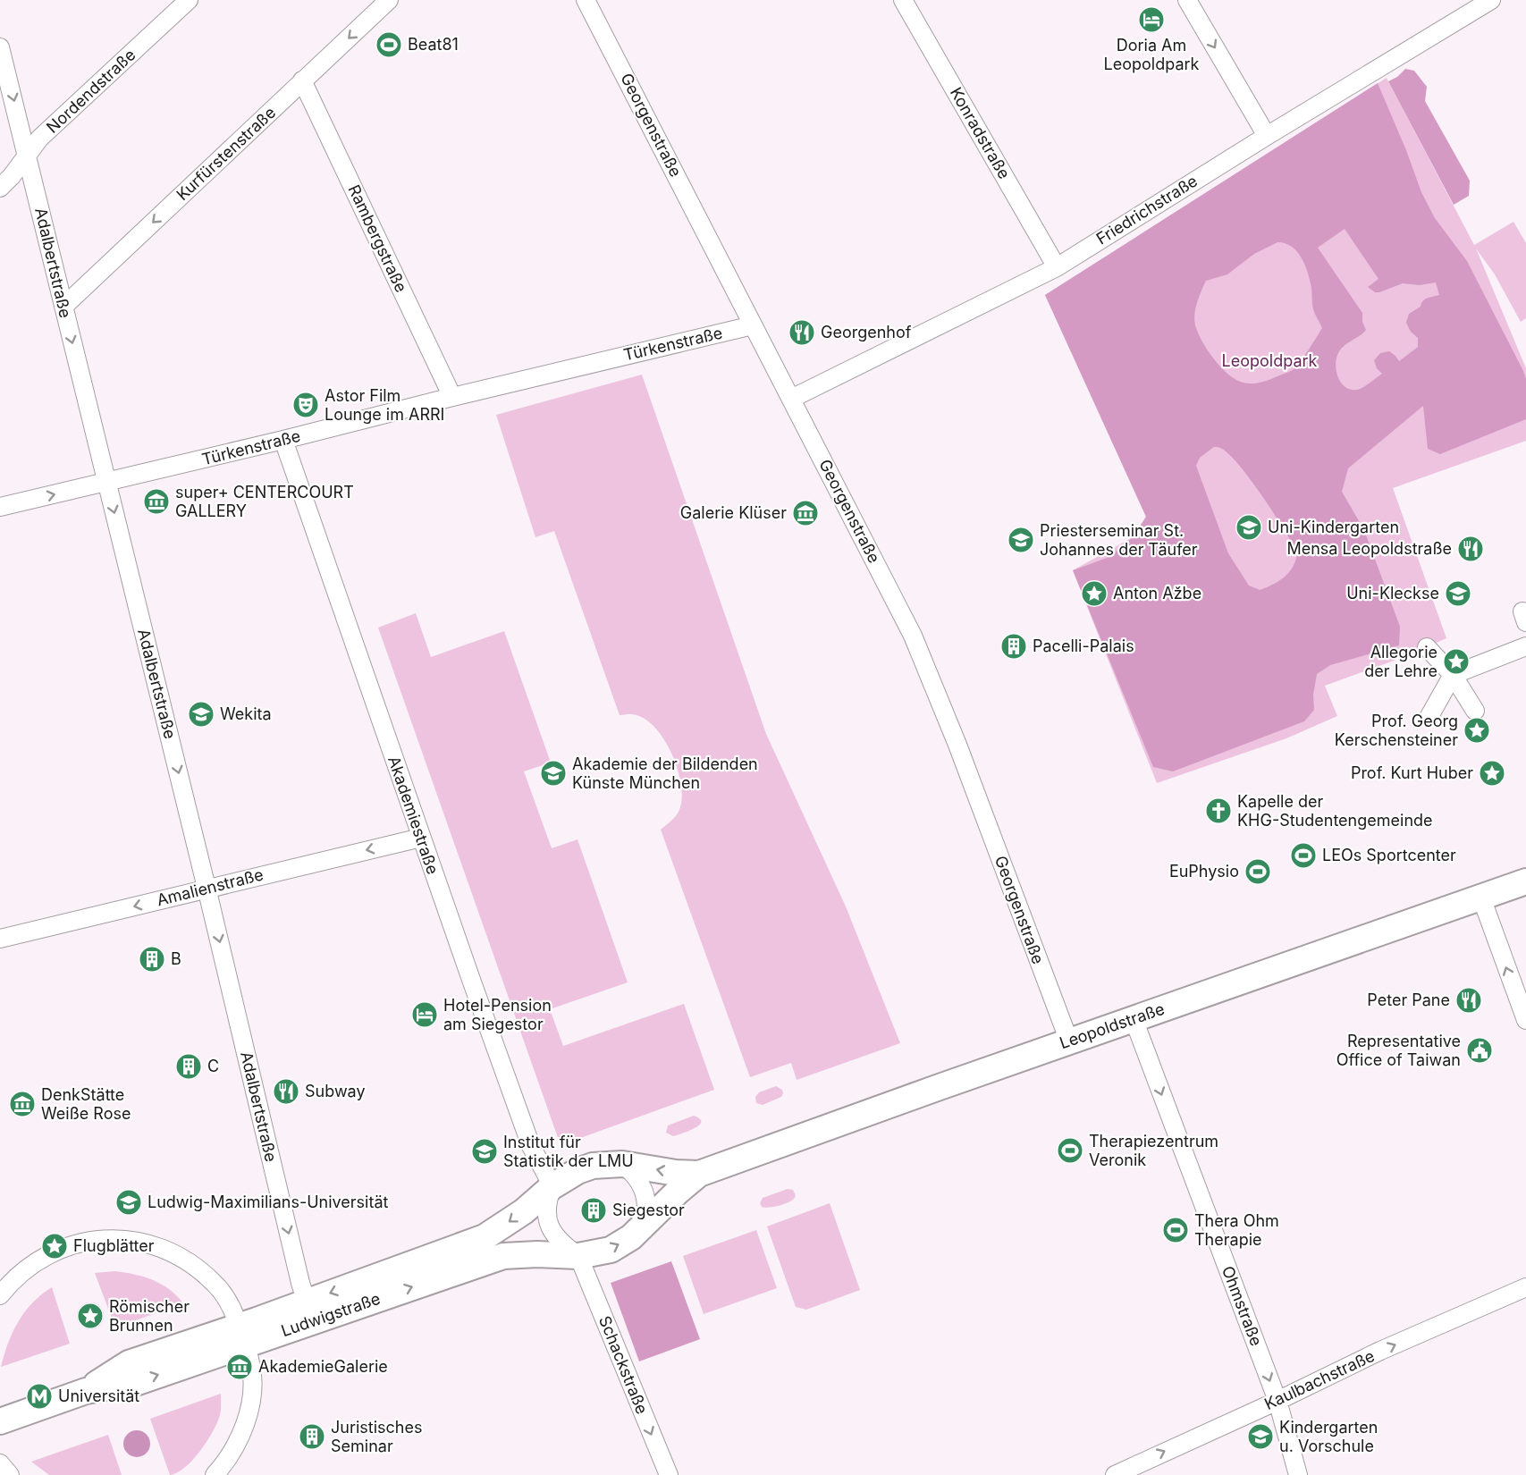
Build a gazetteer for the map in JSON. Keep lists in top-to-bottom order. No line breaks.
{"streets":{"main road":["Leopoldstraße","Ludwigstraße"],"street":["Nordendstraße","Georgenstraße","Konradstraße","Kurfürstenstraße","Friedrichstraße","Rambergstraße","Adalbertstraße","Türkenstraße","Akademiestraße","Amalienstraße","Ohmstraße","Schackstraße","Kaulbachstraße"]},"crossings":[["Nordendstraße","Adalbertstraße"],["Georgenstraße","Friedrichstraße"],["Georgenstraße","Türkenstraße"],["Georgenstraße","Leopoldstraße"],["Konradstraße","Friedrichstraße"],["Kurfürstenstraße","Rambergstraße"],["Kurfürstenstraße","Adalbertstraße"],["Rambergstraße","Türkenstraße"],["Adalbertstraße","Türkenstraße"],["Adalbertstraße","Amalienstraße"],["Adalbertstraße","Ludwigstraße"],["Türkenstraße","Akademiestraße"],["Akademiestraße","Amalienstraße"],["Akademiestraße","Leopoldstraße"],["Akademiestraße","Ludwigstraße"],["Akademiestraße","Schackstraße"],["Leopoldstraße","Ohmstraße"],["Leopoldstraße","Ludwigstraße"],["Leopoldstraße","Schackstraße"],["Ohmstraße","Kaulbachstraße"],["Ludwigstraße","Schackstraße"]],"one_way":["Kurfürstenstraße","Adalbertstraße","Amalienstraße","Ohmstraße","Schackstraße","Kaulbachstraße"],"parks":["Leopoldpark"],"places":{"hotel":["Doria Am Leopoldpark","Hotel-Pension am Siegestor"],"sports":["Beat81","LEOs Sportcenter","EuPhysio","Therapiezentrum Veronik","Thera Ohm Therapie"],"restaurant":["Georgenhof","Mensa Leopoldstraße","Peter Pane","Subway"],"theatre":["Astor Film Lounge im ARRI"],"museum":["super+ CENTERCOURT GALLERY","Galerie Klüser","DenkStätte Weiße Rose","AkademieGalerie"],"school or university":["Uni-Kindergarten","Priesterseminar St. Johannes der Täufer","Uni-Kleckse","Wekita","Akademie der Bildenden Künste München","Institut für Statistik der LMU","Ludwig-Maximilians-Universität","Kindergarten u. Vorschule"],"place":["Anton Ažbe","Allegorie der Lehre","Prof. Georg Kerschensteiner","Prof. Kurt Huber","Flugblätter","Römischer Brunnen"],"building":["Pacelli-Palais","B","C","Siegestor","Juristisches Seminar"],"church":["Kapelle der KHG-Studentengemeinde"],"public building":["Representative Office of Taiwan"],"metro station":["Universität"]}}
